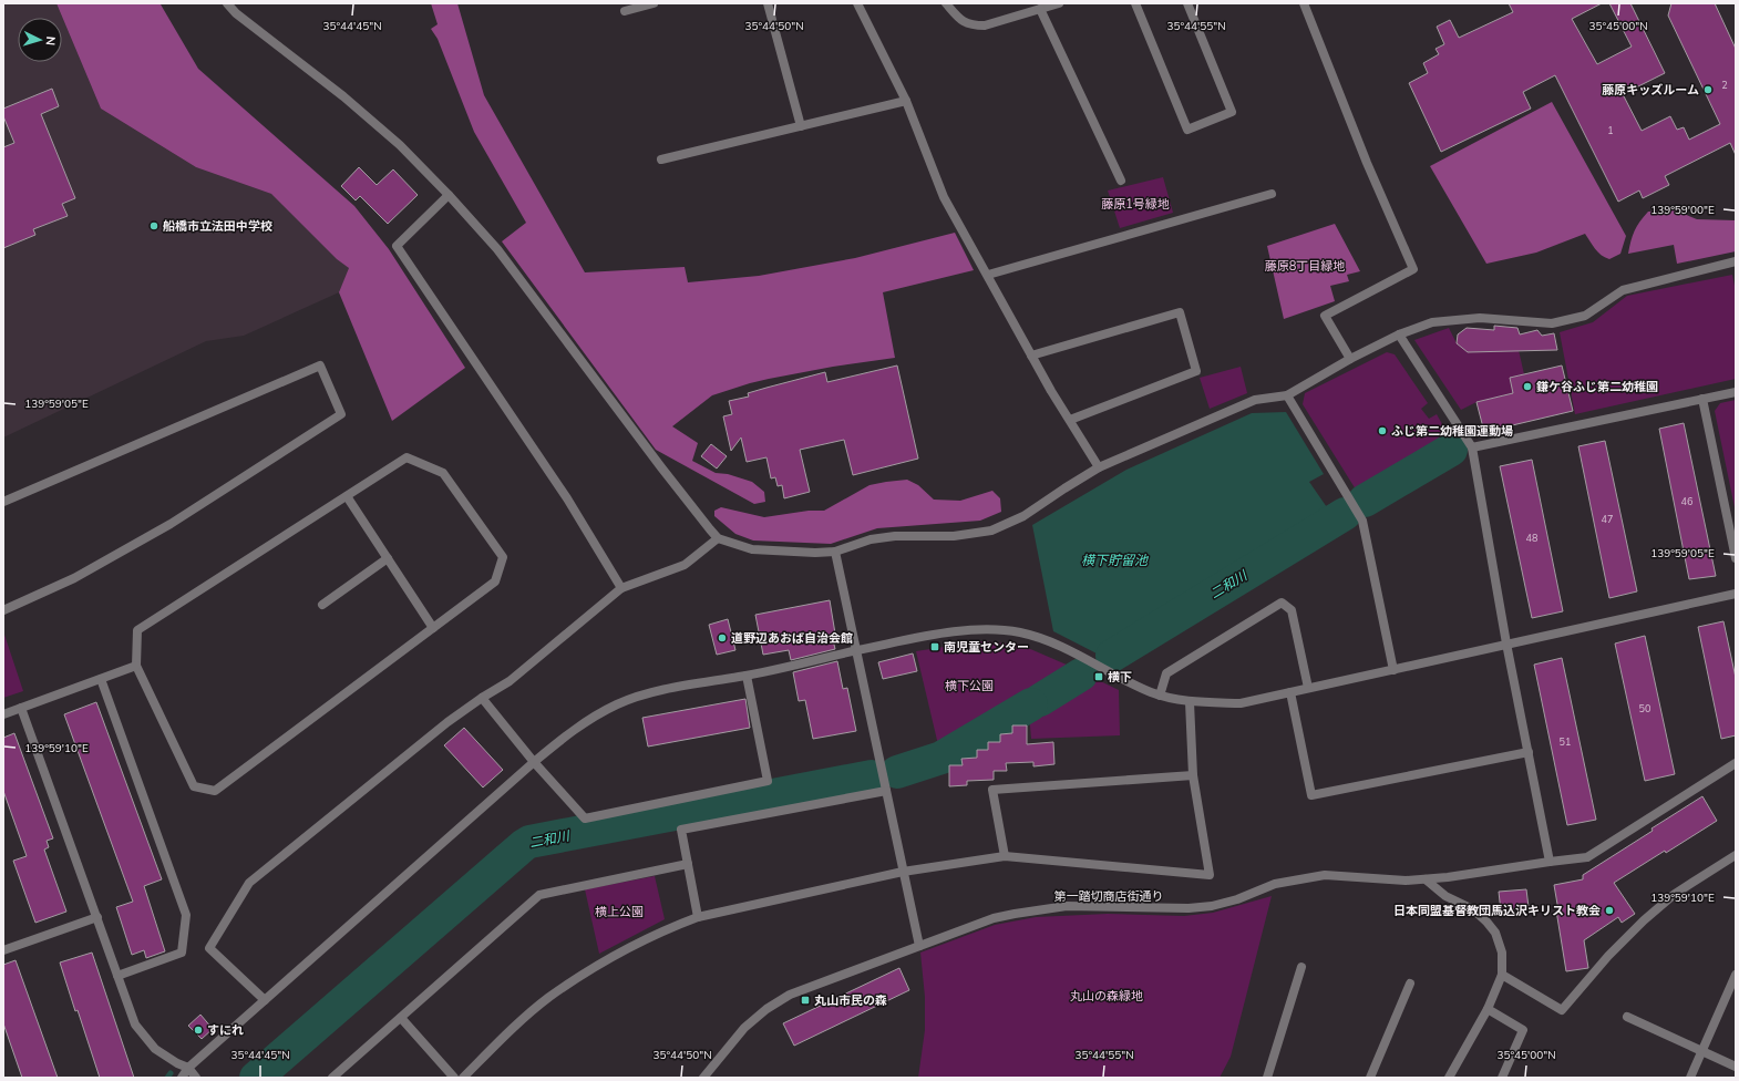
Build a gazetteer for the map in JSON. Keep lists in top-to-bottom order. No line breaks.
{"streets":{"street":["第一踏切商店街通り"]},"water":["横下貯留池","二和川"],"parks":["藤原1号緑地","藤原8丁目緑地","横下公園","横上公園","丸山の森緑地"],"places":{"other":["藤原キッズルーム","船橋市立法田中学校","鎌ケ谷ふじ第二幼稚園","ふじ第二幼稚園運動場","道野辺あおば自治会館","日本同盟基督教団馬込沢キリスト教会","すにれ"],"transit":["南児童センター","横下","丸山市民の森"]},"house_numbers":["2","1","46","47","48","50","51"],"north":"right","coordinates":["35°44'45\"N","35°44'50\"N","35°44'55\"N","35°45'00\"N","139°59'00\"E","139°59'05\"E","139°59'10\"E"]}
